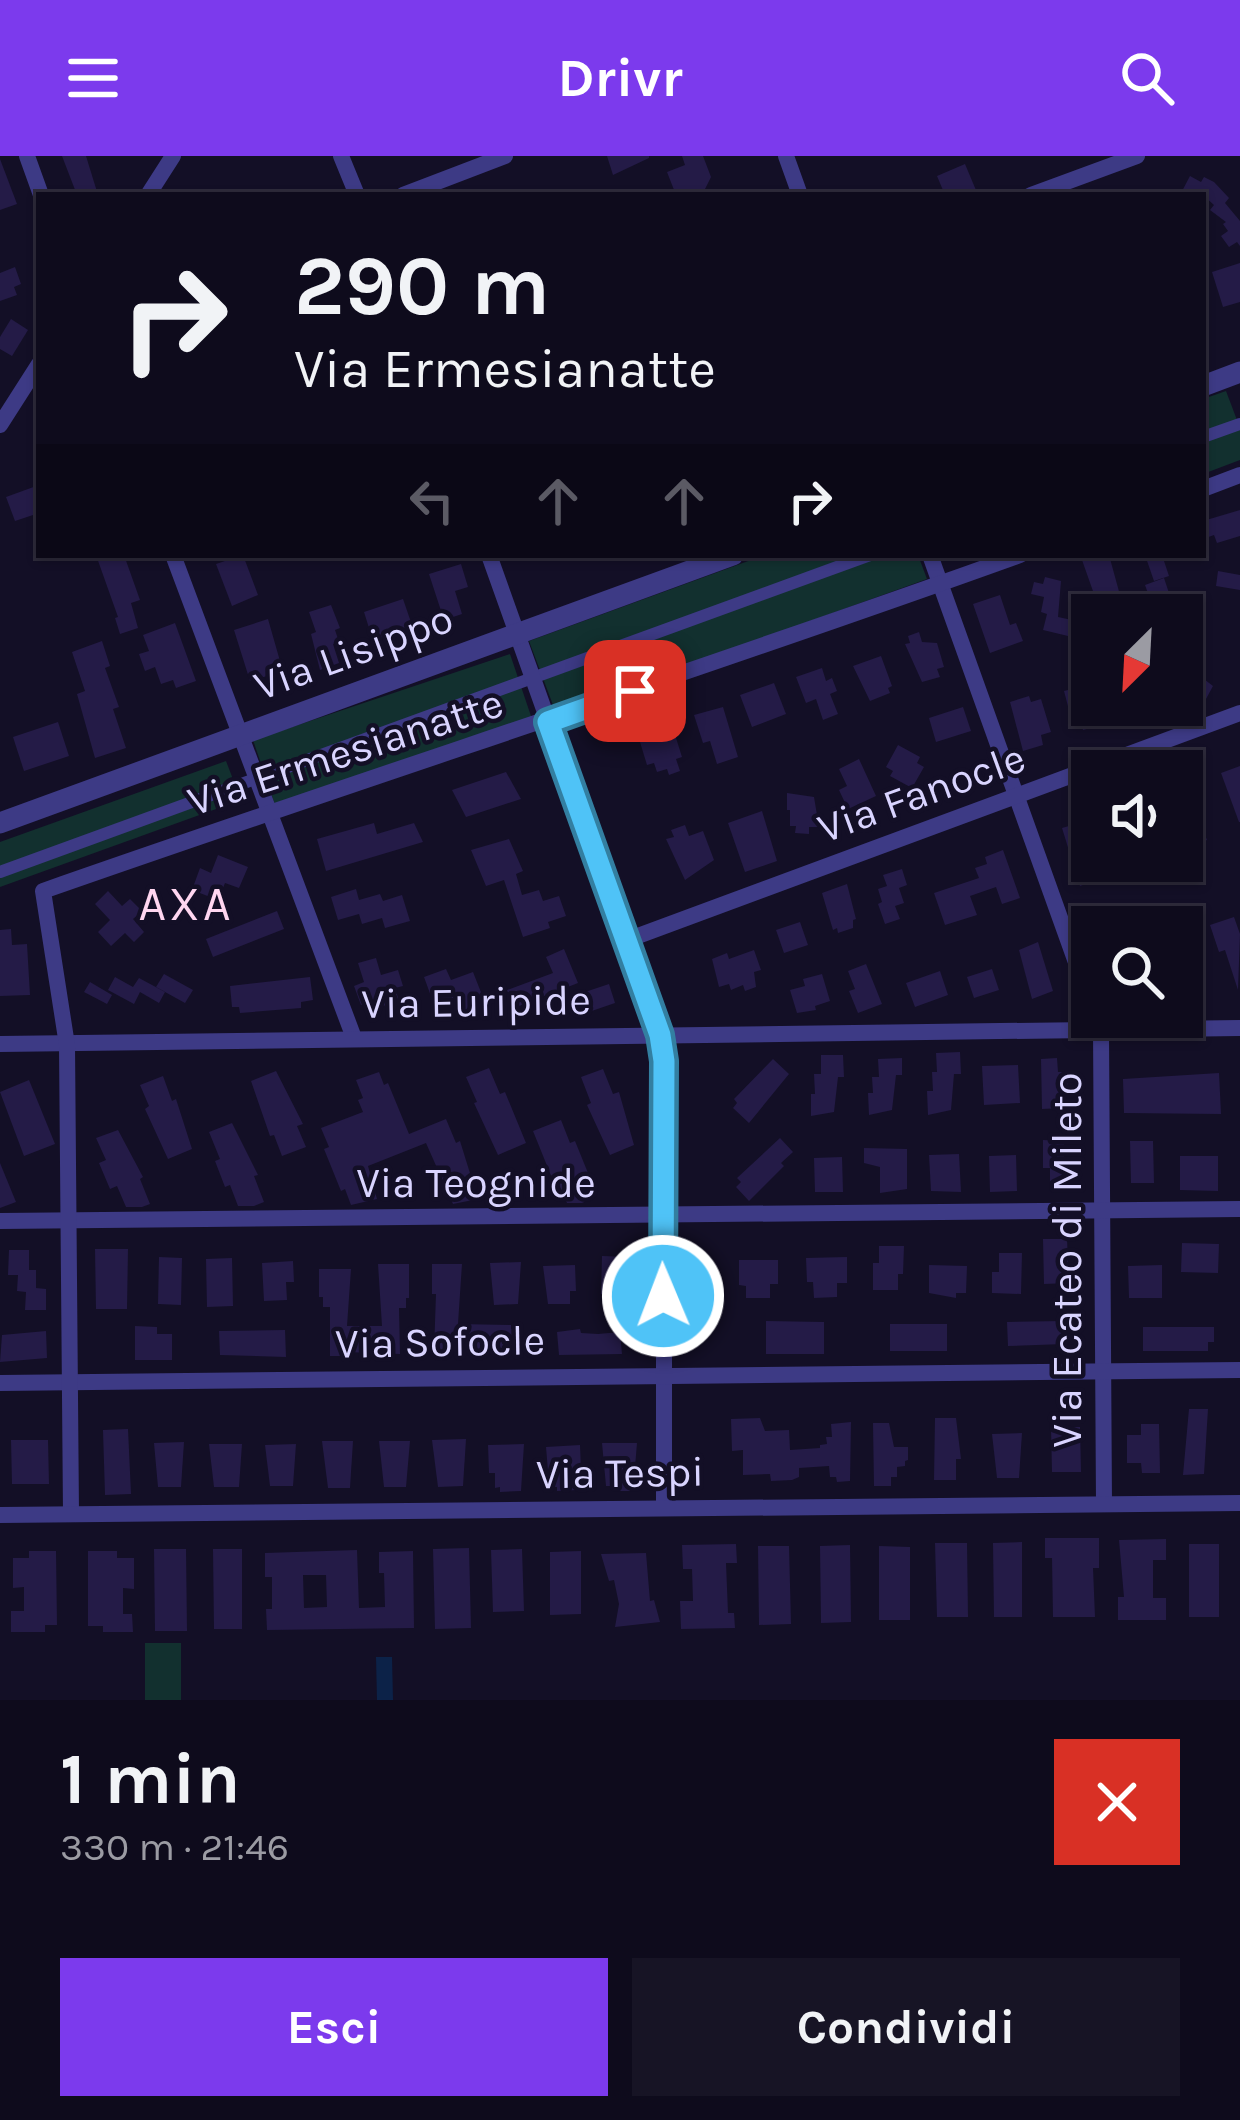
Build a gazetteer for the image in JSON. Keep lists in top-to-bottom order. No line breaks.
{"streets":{"street":["Via Lisippo","Via Ermesianatte","Via Fanocle","Via Euripide","Via Teognide","Via Ecateo di Mileto","Via Sofocle","Via Tespi"]},"crossings":[["Via Ermesianatte","Via Euripide"],["Via Teognide","Via Ecateo di Mileto"],["Via Ecateo di Mileto","Via Sofocle"],["Via Ecateo di Mileto","Via Tespi"]],"districts":["AXA"],"north":"bottom left","page":{"header":"Drivr","turn":["290 m","Via Ermesianatte"],"heading":["1 min","330 m · 21:46"],"buttons":["Esci","Condividi"]}}
